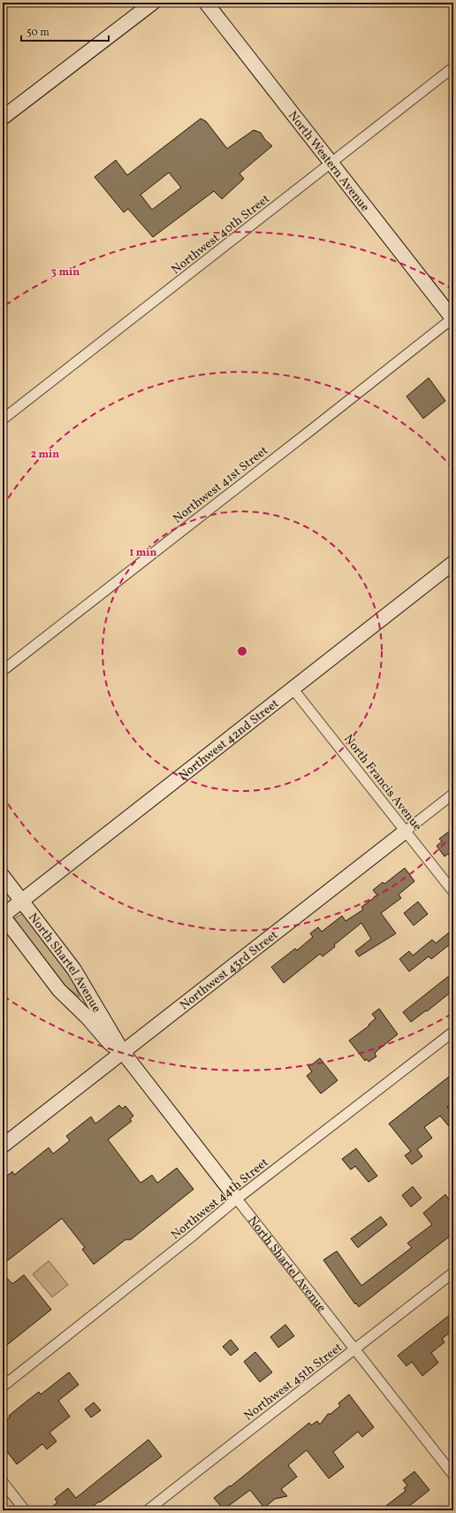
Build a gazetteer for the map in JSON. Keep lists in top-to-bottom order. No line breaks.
{"streets":{"street":["North Western Avenue","Northwest 40th Street","Northwest 41st Street","Northwest 42nd Street","North Francis Avenue","North Shartel Avenue","Northwest 43rd Street","Northwest 44th Street","Northwest 45th Street"]},"crossings":[["North Western Avenue","Northwest 40th Street"],["North Western Avenue","Northwest 41st Street"],["Northwest 42nd Street","North Francis Avenue"],["Northwest 42nd Street","North Shartel Avenue"],["North Francis Avenue","Northwest 43rd Street"],["North Shartel Avenue","Northwest 43rd Street"],["North Shartel Avenue","Northwest 44th Street"],["North Shartel Avenue","Northwest 45th Street"]],"scale_bar":"50 m","rings":["3 min","2 min","1 min"]}
